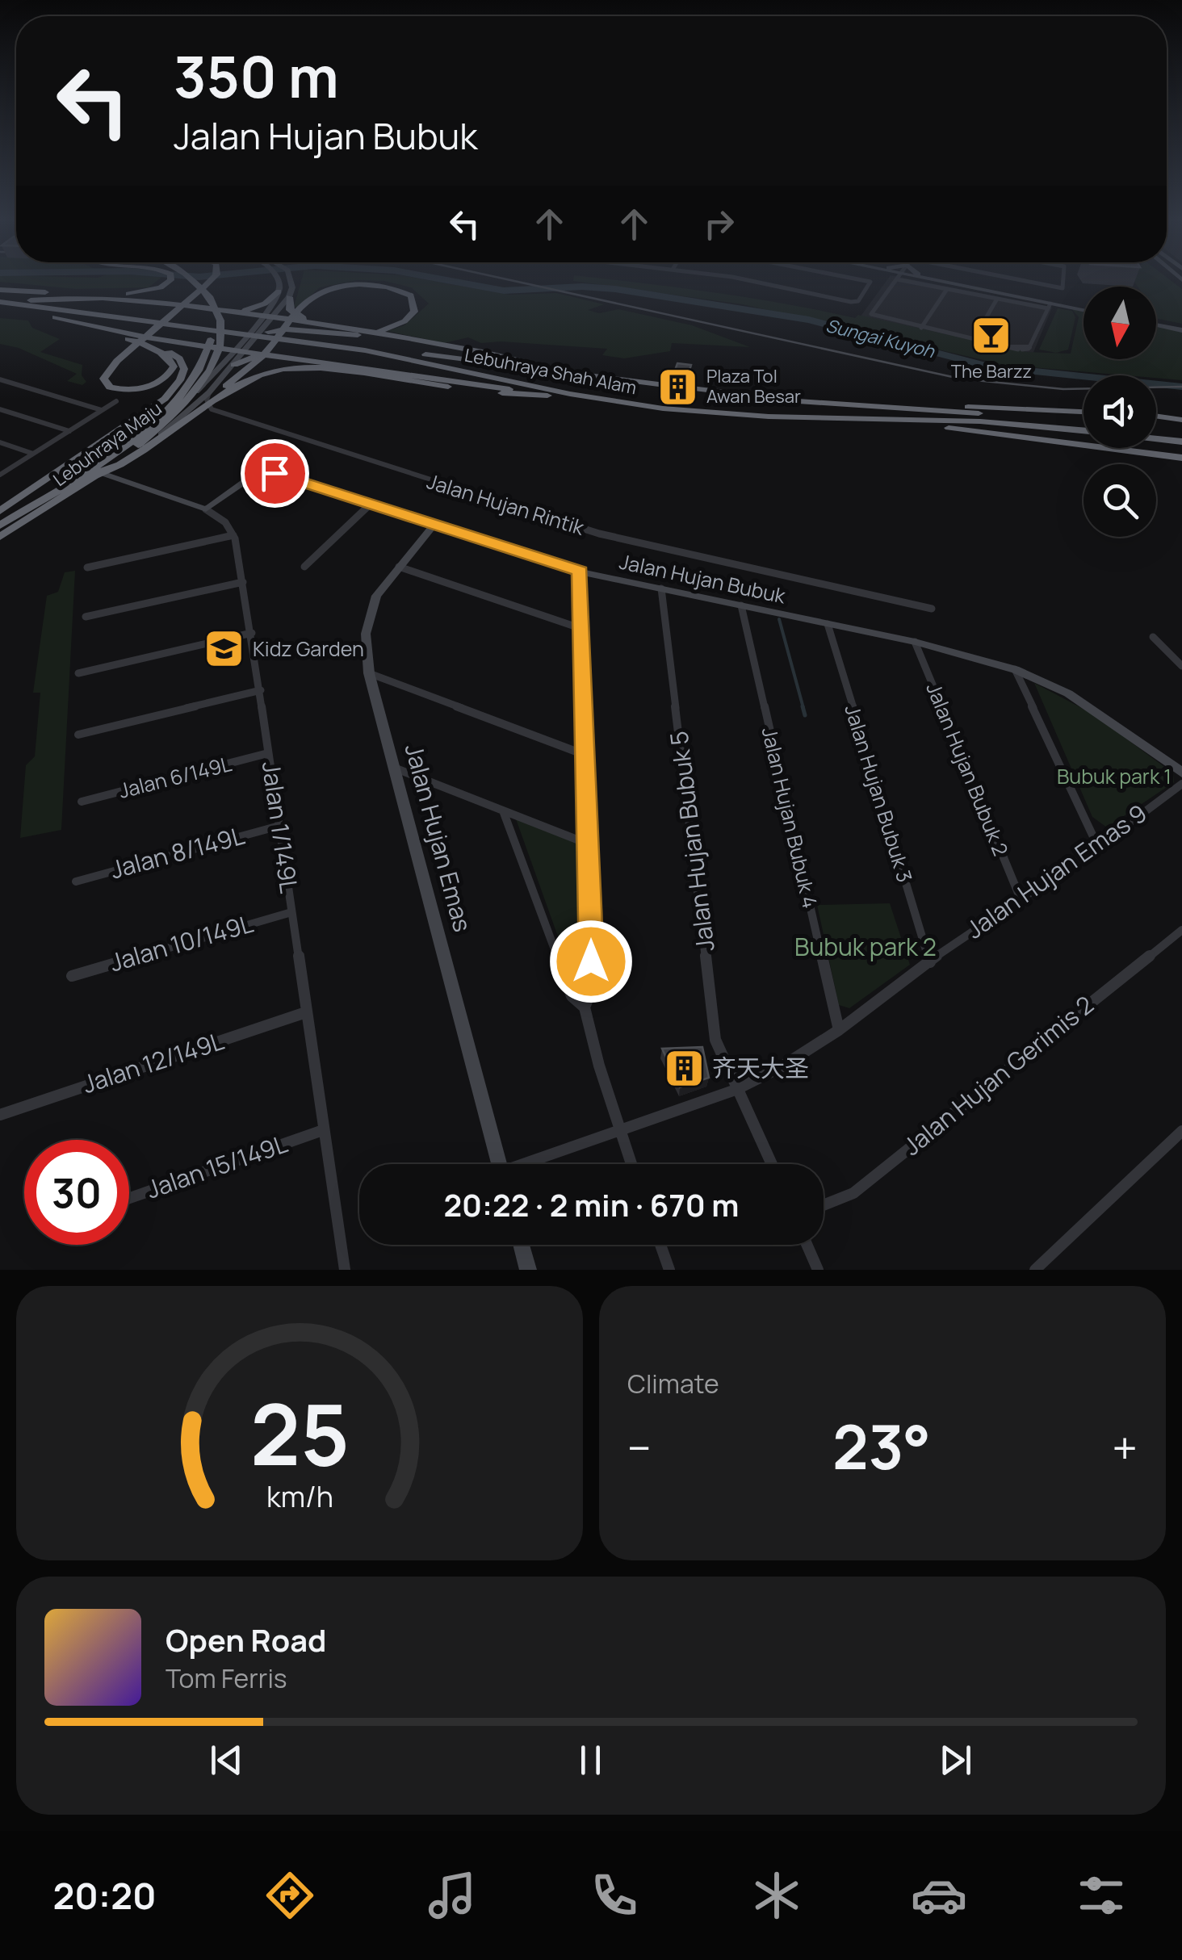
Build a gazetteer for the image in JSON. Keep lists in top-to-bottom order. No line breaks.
{"streets":{"highway":["Lebuhraya Shah Alam","Lebuhraya Maju"],"street":["Jalan Hujan Rintik","Jalan Hujan Bubuk","Jalan Hujan Bubuk 2","Jalan 6/149L","Jalan Hujan Bubuk 3","Jalan Hujan Bubuk 4","Jalan 1/149L","Jalan Hujan Emas","Jalan Hujan Bubuk 5","Jalan 8/149L","Jalan Hujan Emas 9","Jalan 10/149L","Jalan 12/149L","Jalan Hujan Gerimis 2","Jalan 15/149L"]},"crossings":[["Jalan Hujan Bubuk","Jalan Hujan Bubuk 2"],["Jalan Hujan Bubuk","Jalan Hujan Bubuk 3"],["Jalan Hujan Bubuk","Jalan Hujan Bubuk 4"],["Jalan Hujan Bubuk","Jalan Hujan Emas"],["Jalan Hujan Bubuk","Jalan Hujan Bubuk 5"],["Jalan Hujan Bubuk 2","Jalan Hujan Emas 9"],["Jalan 6/149L","Jalan 1/149L"],["Jalan Hujan Bubuk 3","Jalan Hujan Emas 9"],["Jalan Hujan Bubuk 4","Jalan Hujan Emas 9"],["Jalan 1/149L","Jalan 8/149L"],["Jalan 1/149L","Jalan 10/149L"],["Jalan 1/149L","Jalan 12/149L"],["Jalan 1/149L","Jalan 15/149L"],["Jalan Hujan Bubuk 5","Jalan Hujan Emas 9"]],"water":["Sungai Kuyoh"],"parks":["Bubuk park 1","Bubuk park 2"],"places":{"bar":["The Barzz"],"building":["Plaza Tol Awan Besar","齐天大圣"],"school or university":["Kidz Garden"]},"north":"bottom","page":{"turn":["350 m","Jalan Hujan Bubuk"],"limit":"30","trip":"20:22 · 2 min · 670 m","tile":"Climate","heat":["−","23°","+"],"song":["Open Road","Tom Ferris"],"tabs":"20:20","gauge":["25","km/h"]}}
